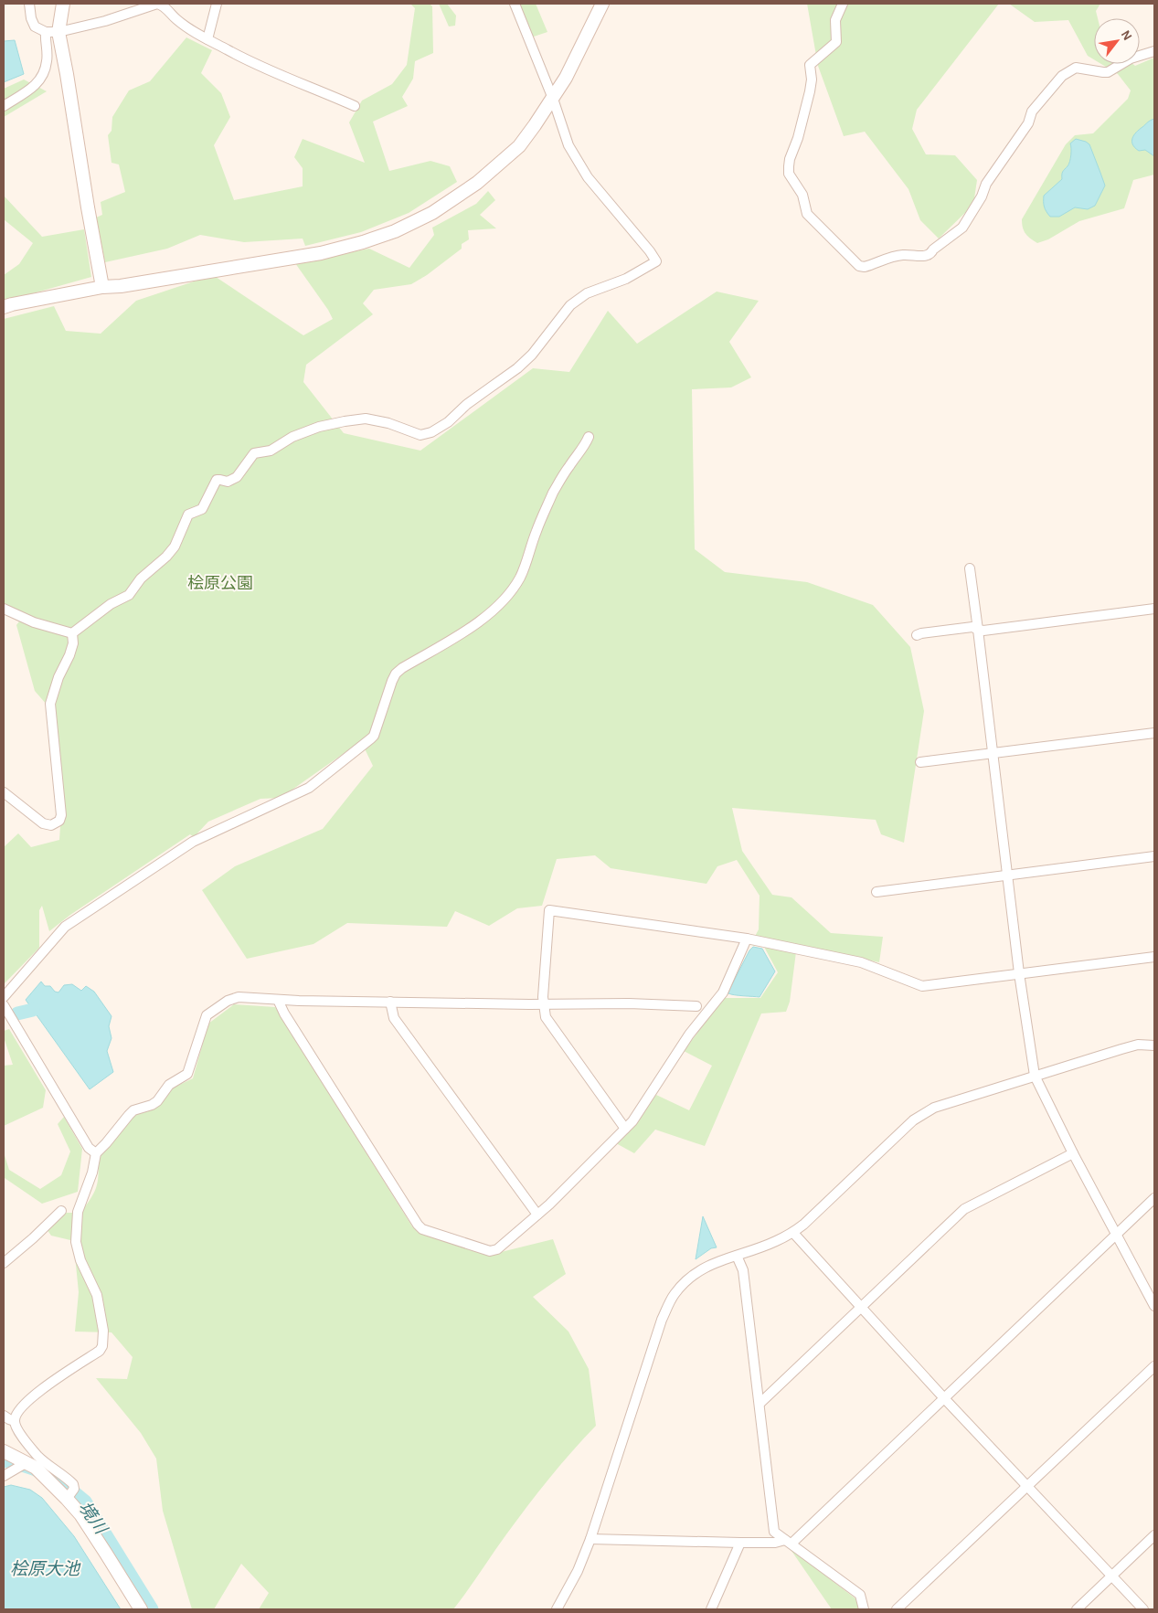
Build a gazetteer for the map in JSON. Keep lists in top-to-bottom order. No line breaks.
{"water":["境川","桧原大池"],"parks":["桧原公園"],"north":"top right"}
